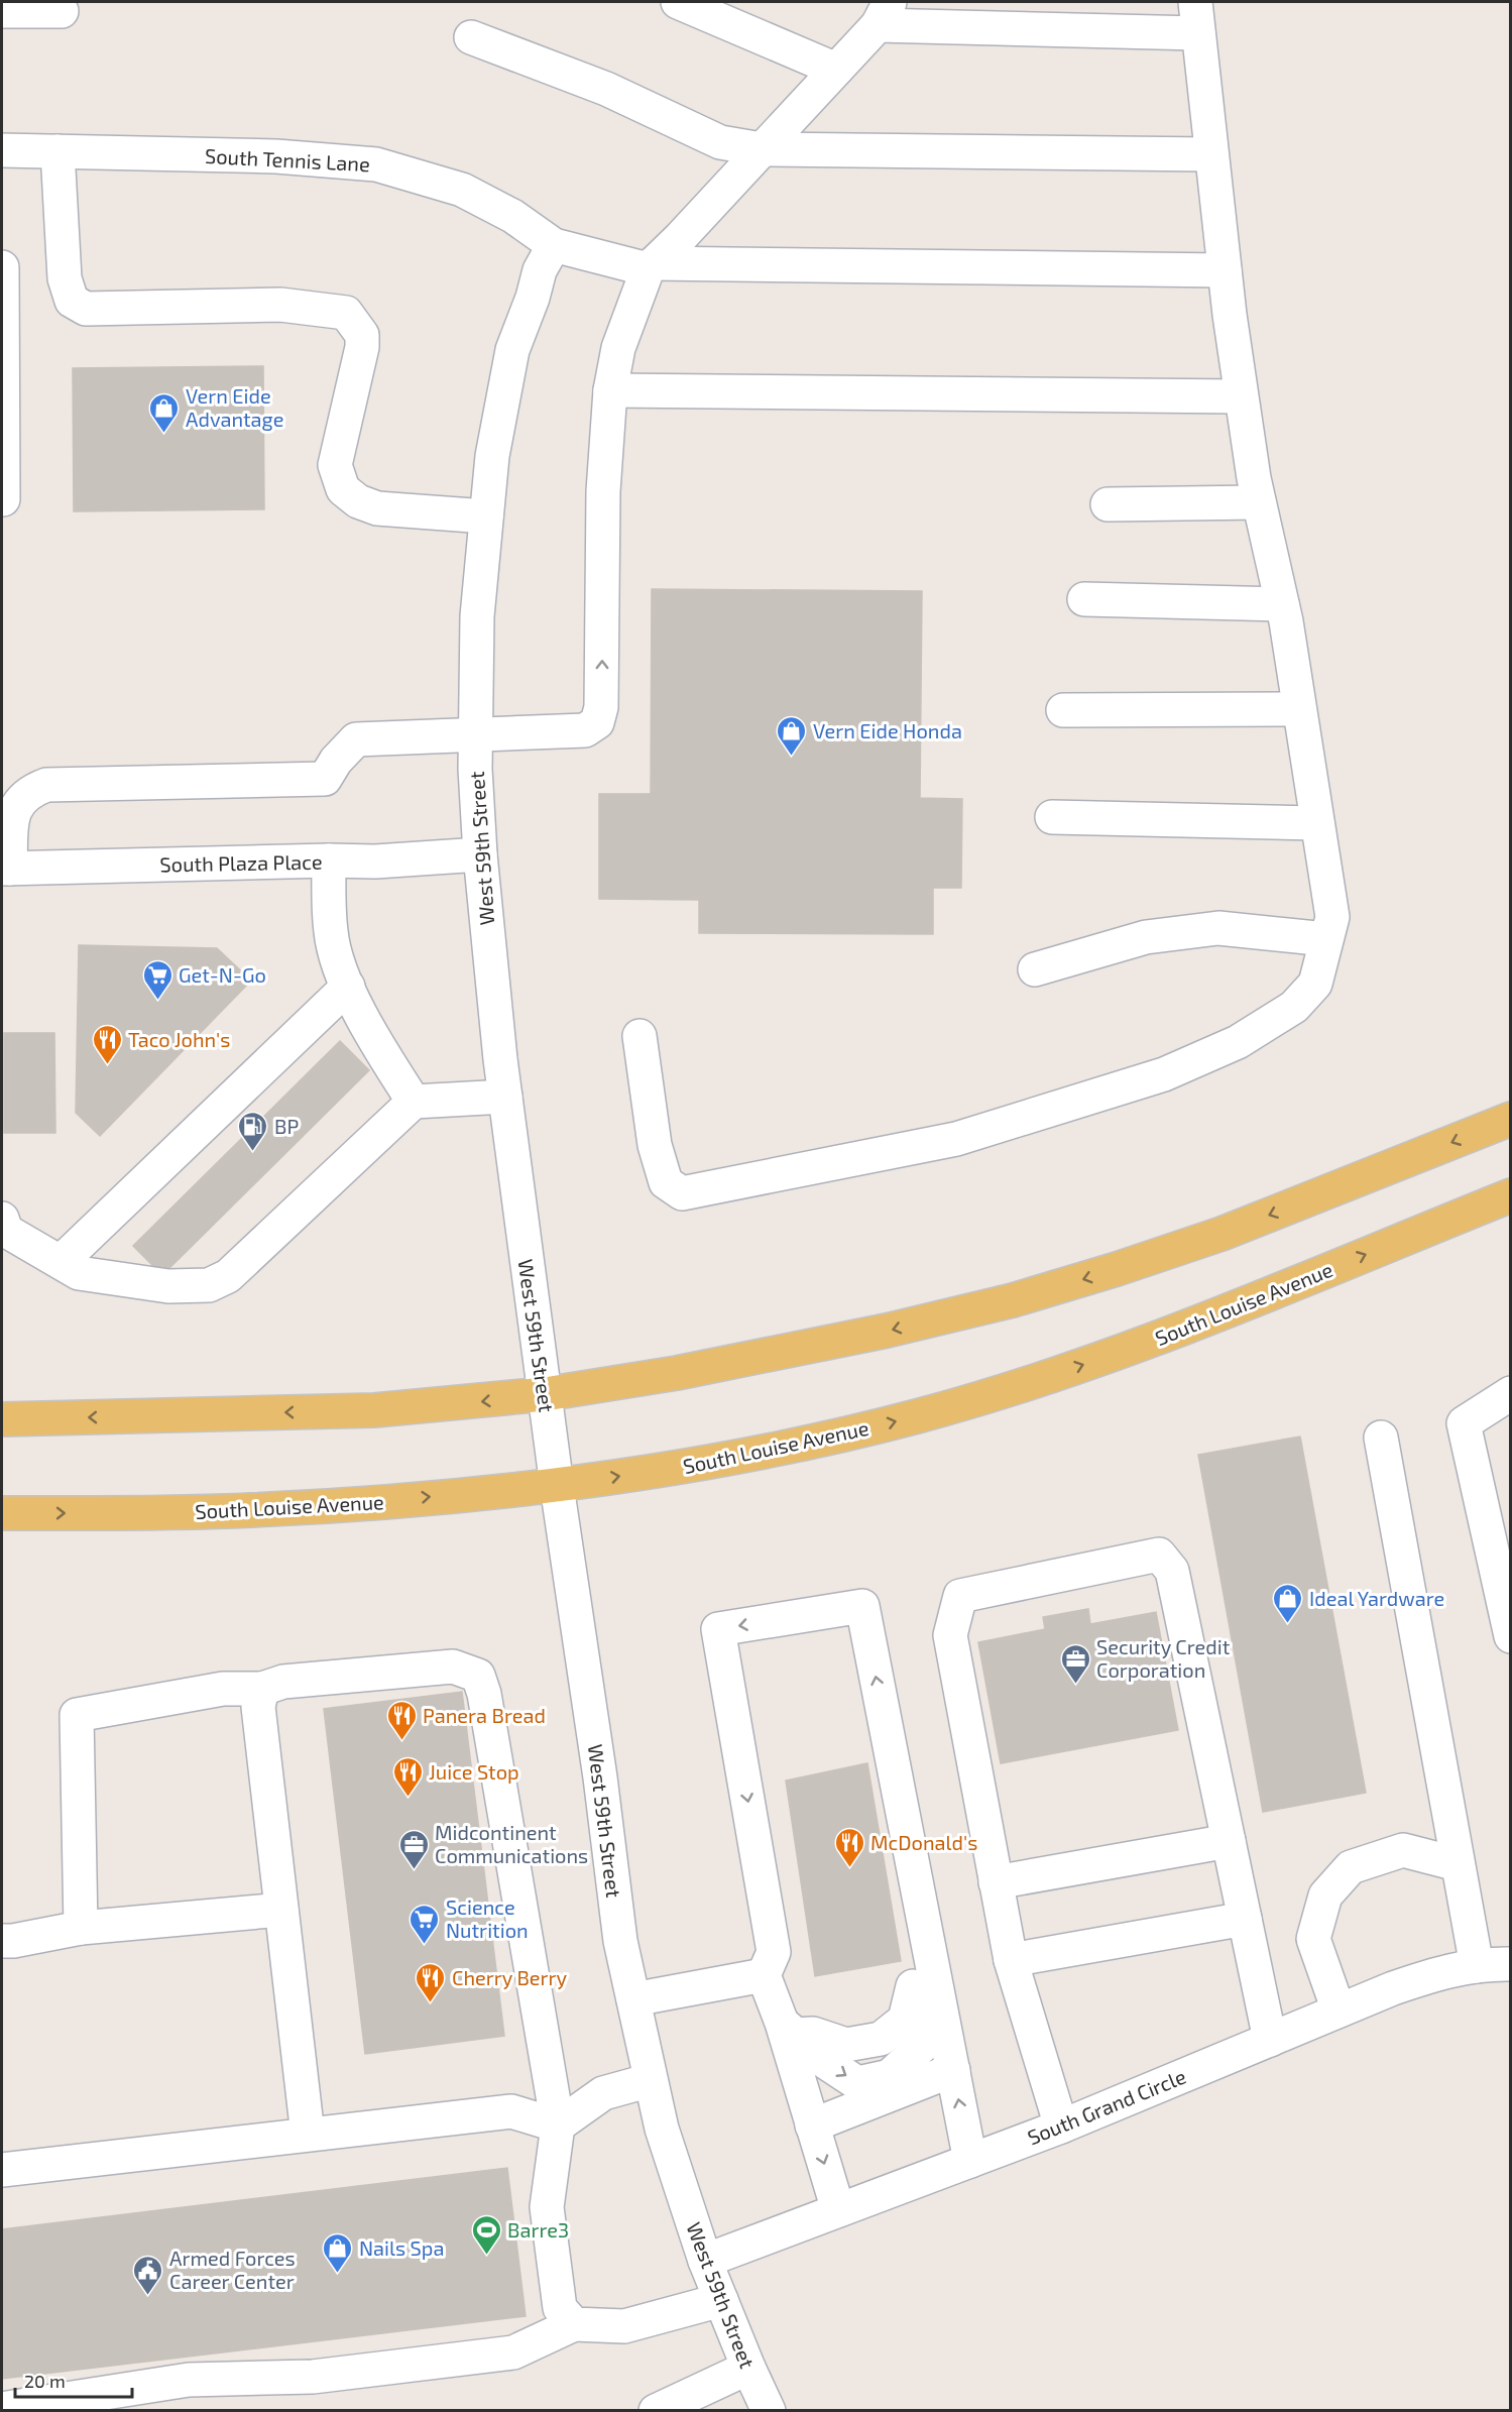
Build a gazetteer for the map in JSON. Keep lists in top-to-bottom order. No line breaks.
{"streets":{"main road":["South Louise Avenue"],"street":["South Tennis Lane","West 59th Street","South Plaza Place","South Grand Circle"]},"crossings":[["South Tennis Lane","West 59th Street"],["West 59th Street","South Plaza Place"],["West 59th Street","South Louise Avenue"],["West 59th Street","South Grand Circle"]],"places":{"shop":["Vern Eide Advantage","Vern Eide Honda","Ideal Yardware","Nails Spa"],"supermarket":["Get-N-Go","Science Nutrition"],"restaurant":["Taco John's","Panera Bread","Juice Stop","McDonald's","Cherry Berry"],"fuel station":["BP"],"office":["Security Credit Corporation","Midcontinent Communications"],"sports":["Barre3"],"public building":["Armed Forces Career Center"]},"scale_bar":"20 m"}
